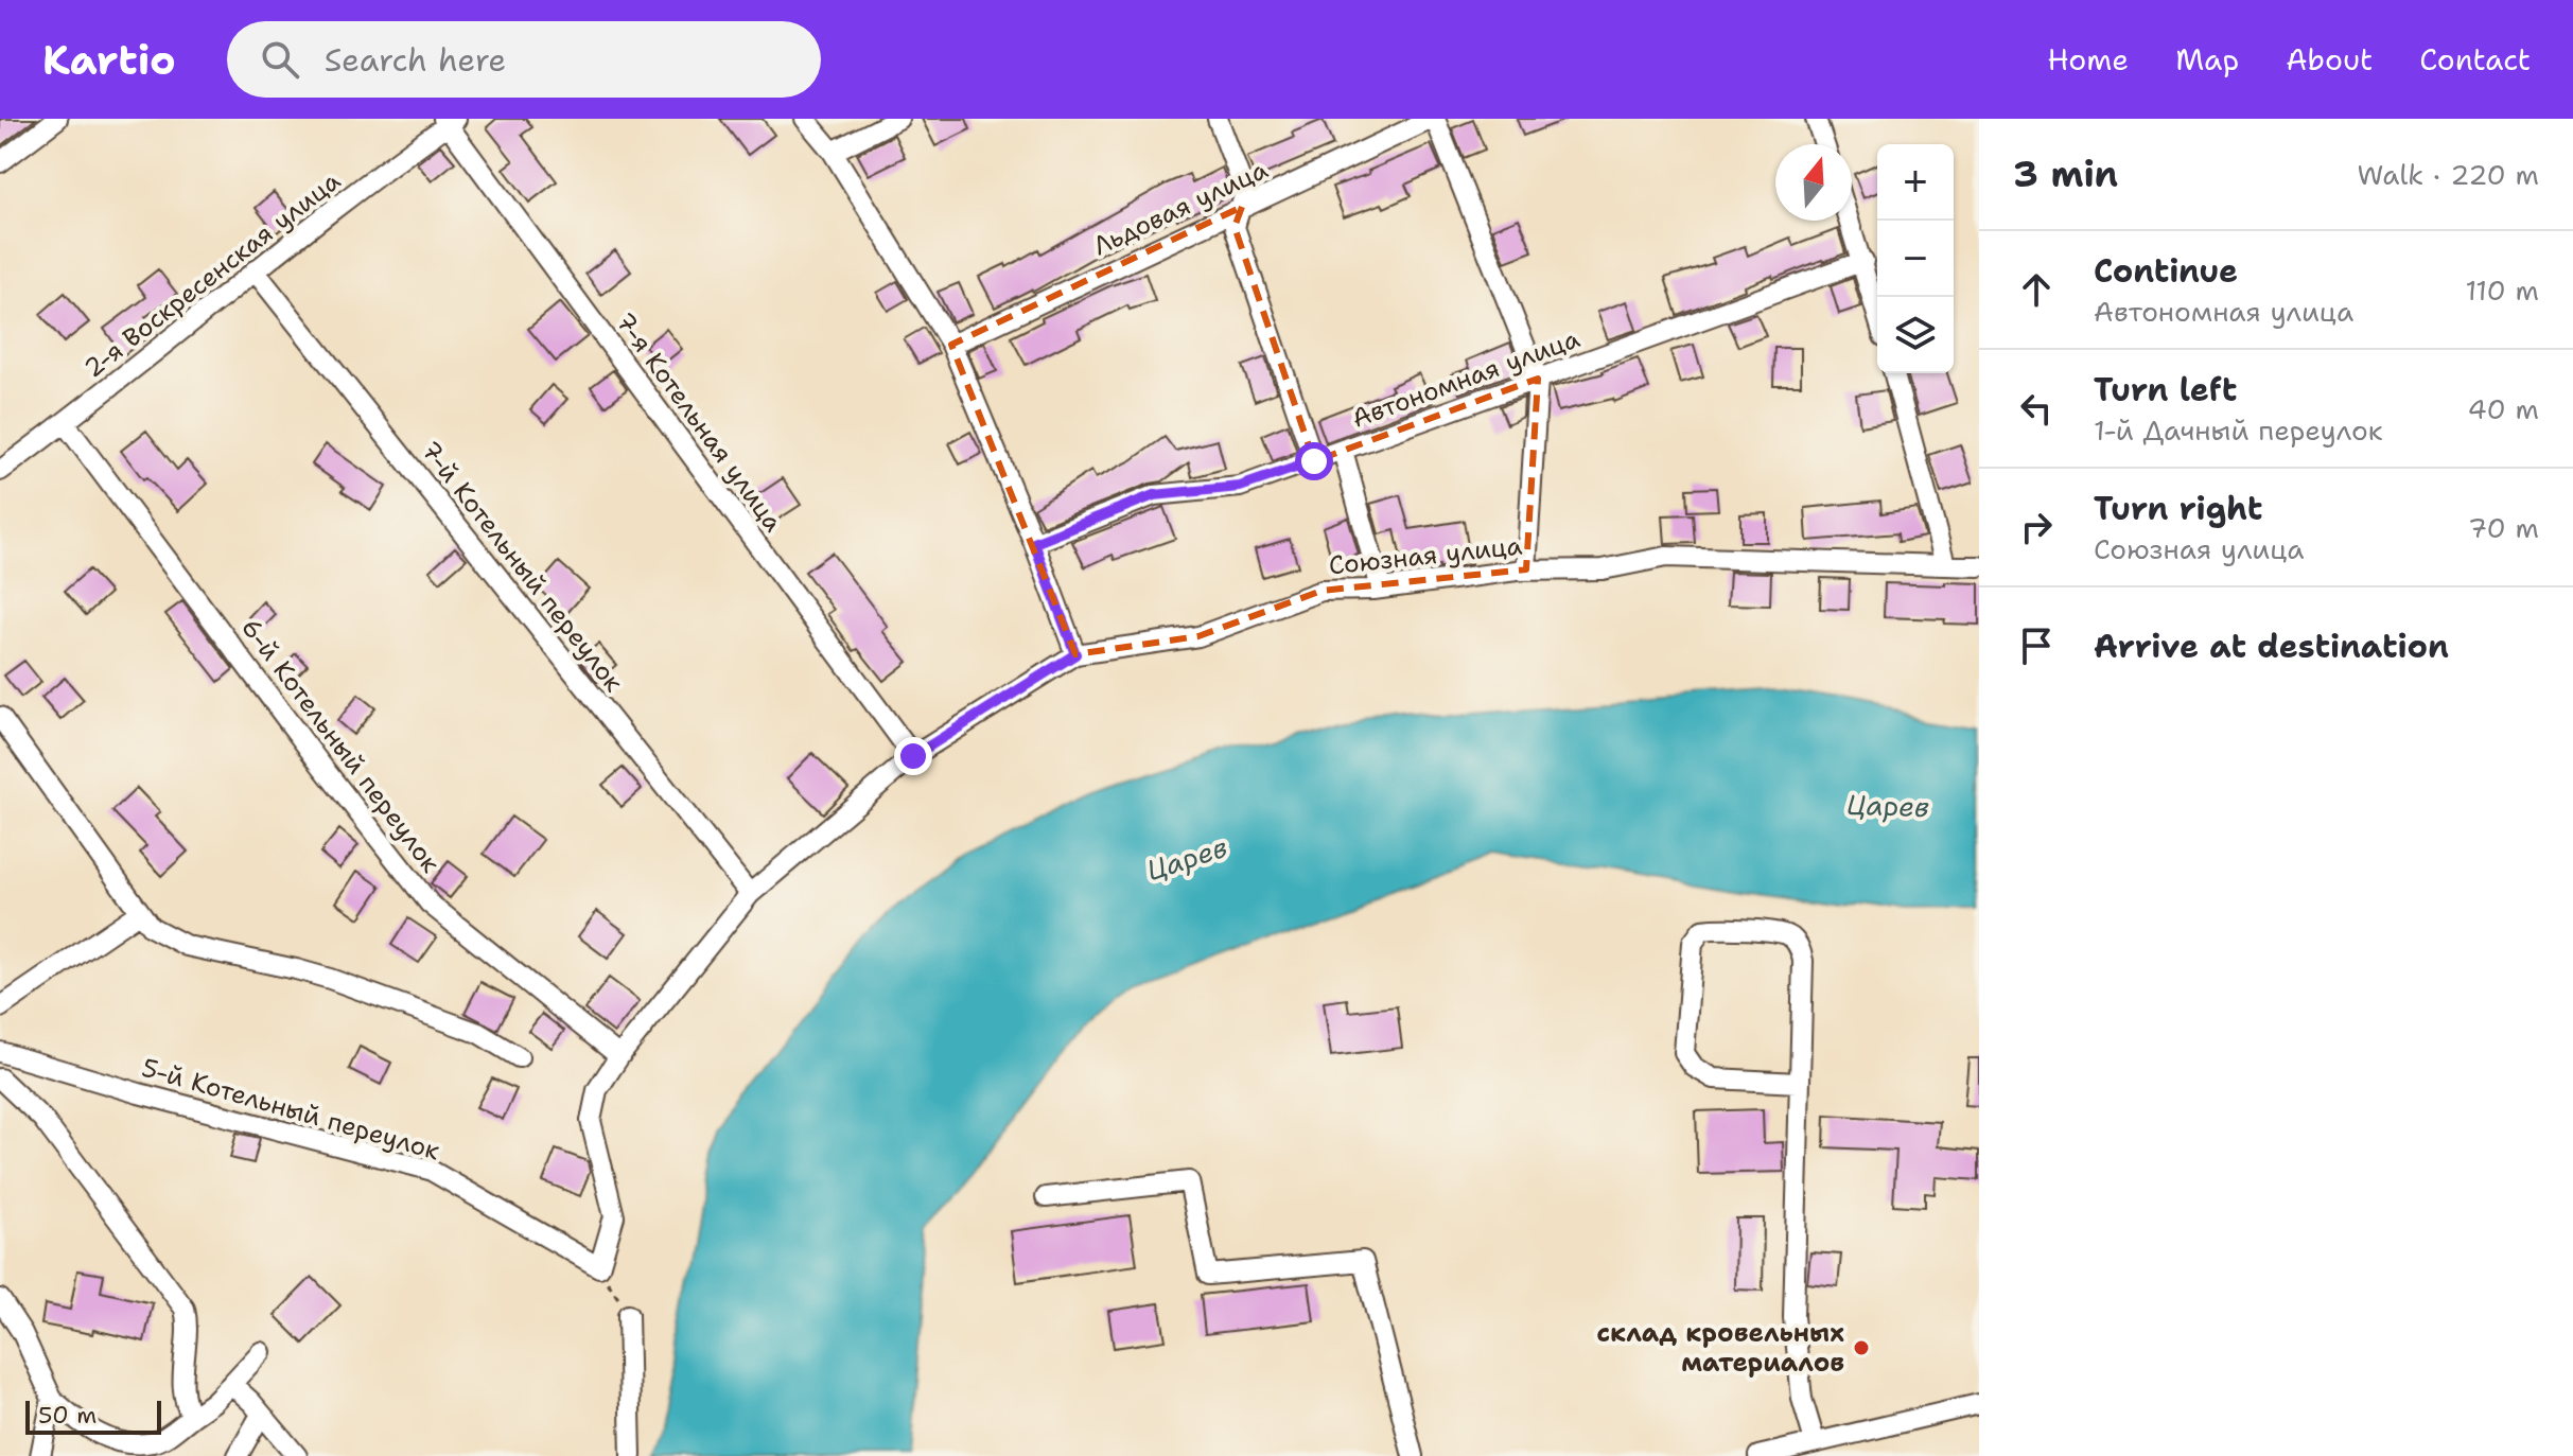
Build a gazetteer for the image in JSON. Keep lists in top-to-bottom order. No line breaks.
{"streets":{"street":["Льдовая улица","2-я Воскресенская улица","Автономная улица","7-я Котельная улица","Союзная улица","7-й Котельный переулок","6-й Котельный переулок","5-й Котельный переулок"]},"crossings":[["2-я Воскресенская улица","7-я Котельная улица"],["2-я Воскресенская улица","7-й Котельный переулок"],["2-я Воскресенская улица","6-й Котельный переулок"],["7-я Котельная улица","Союзная улица"],["Союзная улица","7-й Котельный переулок"],["Союзная улица","6-й Котельный переулок"],["Союзная улица","5-й Котельный переулок"]],"water":["Царев"],"places":["склад кровельных материалов"],"scale_bar":"50 m","north":"top","page":{"header":"Kartio","search":"Search here","nav":["Home","Map","About","Contact"],"heading":["3 min","Walk · 220 m"],"map_buttons":["+","−"],"list":[["Continue","Автономная улица","110 m"],["Turn left","1-й Дачный переулок","40 m"],["Turn right","Союзная улица","70 m"],"Arrive at destination"],"scale":"50 m"}}
